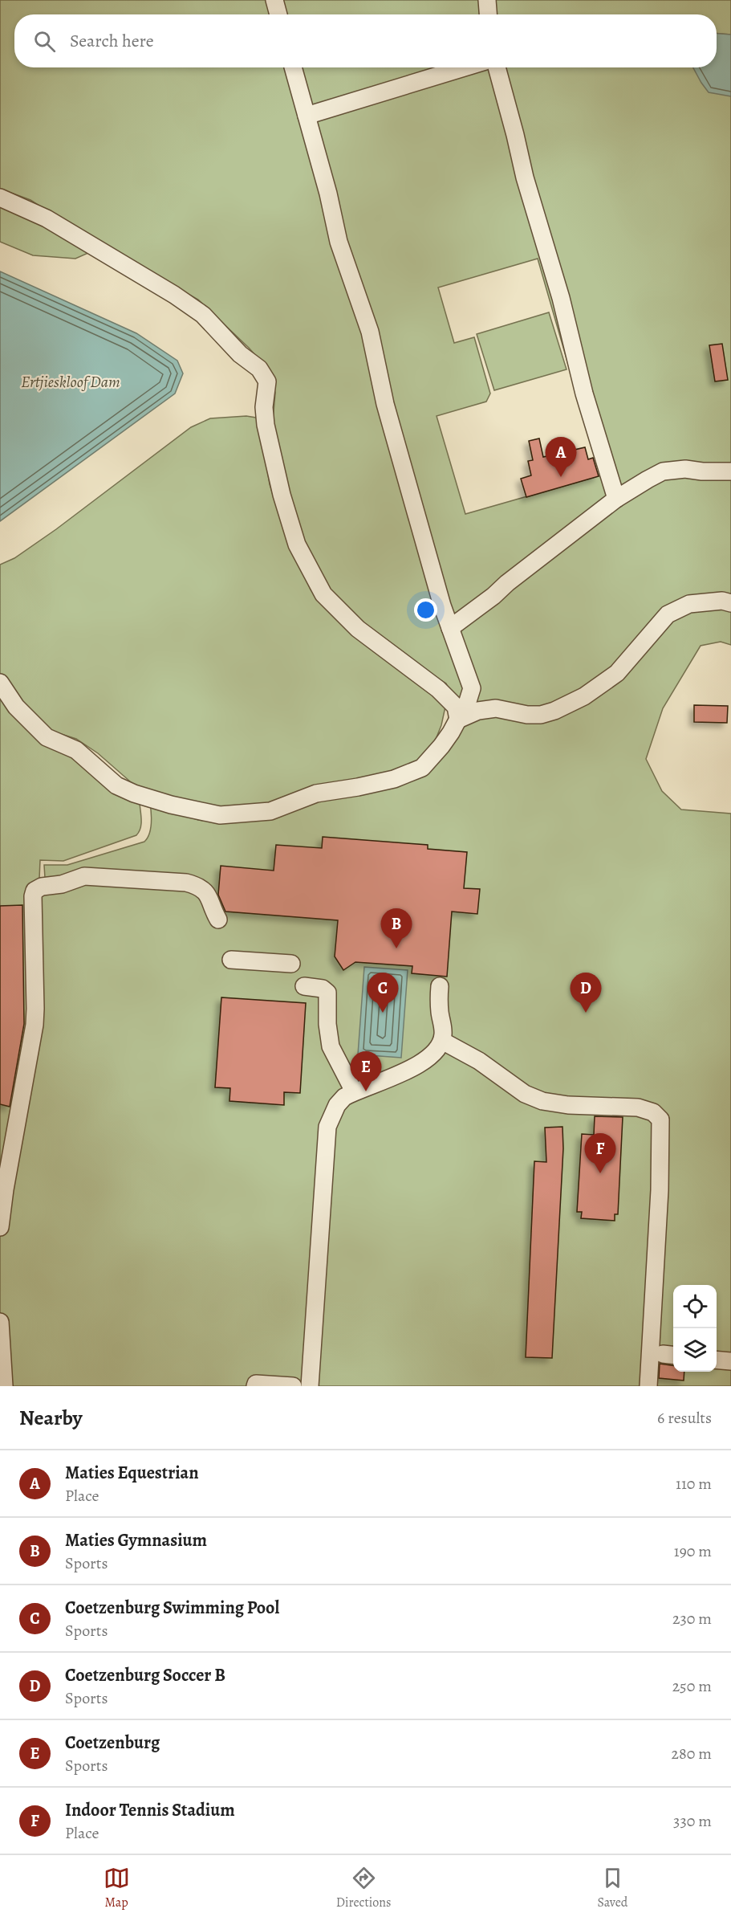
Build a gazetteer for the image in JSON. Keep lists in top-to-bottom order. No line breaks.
{"water":["Ertjieskloof Dam"],"page":{"search":"Search here","pins":["A","B","C","D","E","F"],"heading":["Nearby","6 results"],"list":[{"mark":"A","name":"Maties Equestrian","note":"Place","value":"110 m"},{"mark":"B","name":"Maties Gymnasium","note":"Sports","value":"190 m"},{"mark":"C","name":"Coetzenburg Swimming Pool","note":"Sports","value":"230 m"},{"mark":"D","name":"Coetzenburg Soccer B","note":"Sports","value":"250 m"},{"mark":"E","name":"Coetzenburg","note":"Sports","value":"280 m"},{"mark":"F","name":"Indoor Tennis Stadium","note":"Place","value":"330 m"}],"nav":["Map","Directions","Saved"]}}
